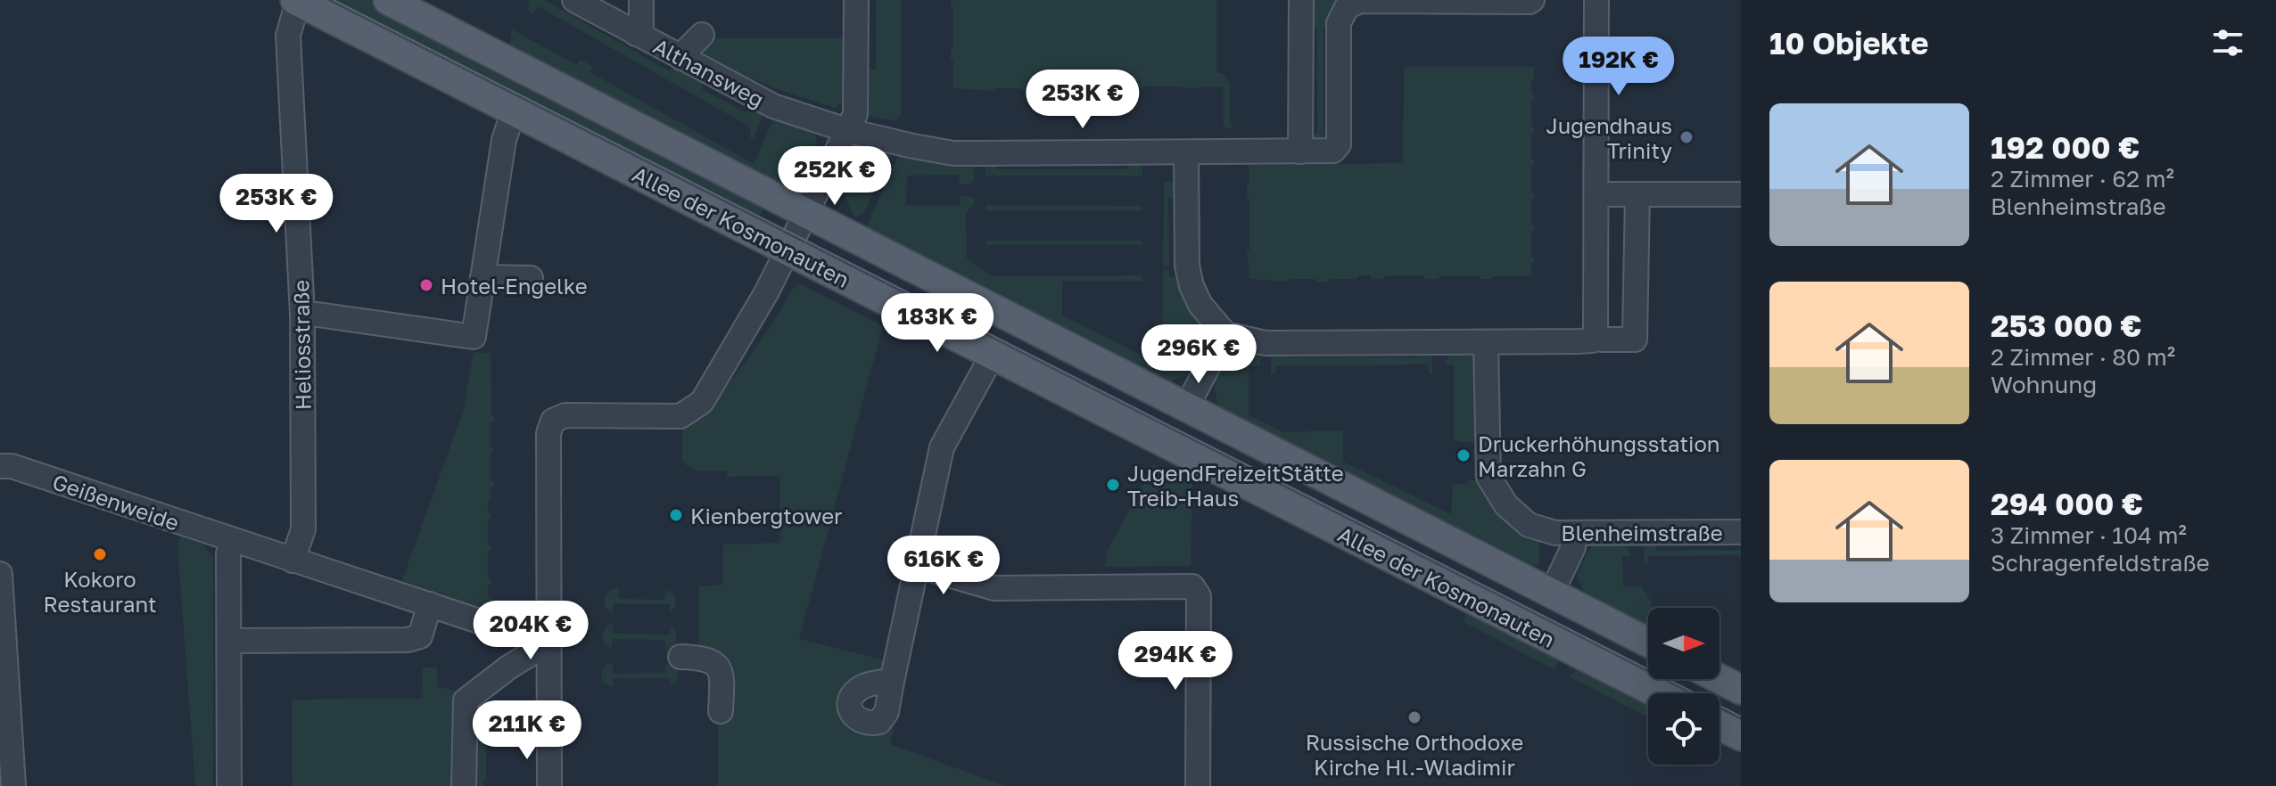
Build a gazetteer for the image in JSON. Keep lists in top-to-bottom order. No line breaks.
{"streets":{"main road":["Allee der Kosmonauten"],"street":["Althansweg","Heliosstraße","Geißenweide","Blenheimstraße"]},"crossings":[["Allee der Kosmonauten","Heliosstraße"],["Allee der Kosmonauten","Blenheimstraße"],["Heliosstraße","Geißenweide"]],"places":["Jugendhaus Trinity","Hotel-Engelke","Druckerhöhungsstation Marzahn G","JugendFreizeitStätte Treib-Haus","Kienbergtower","Kokoro Restaurant","Russische Orthodoxe Kirche Hl.-Wladimir"],"north":"right","page":{"heading":"10 Objekte","price":["192K €","253K €","252K €","253K €","183K €","296K €","616K €","204K €","294K €","211K €"],"list":[{"name":"192 000 €","note":"2 Zimmer · 62 m² · Blenheimstraße"},{"name":"253 000 €","note":"2 Zimmer · 80 m² · Wohnung"},{"name":"294 000 €","note":"3 Zimmer · 104 m² · Schragenfeldstraße"}]}}
